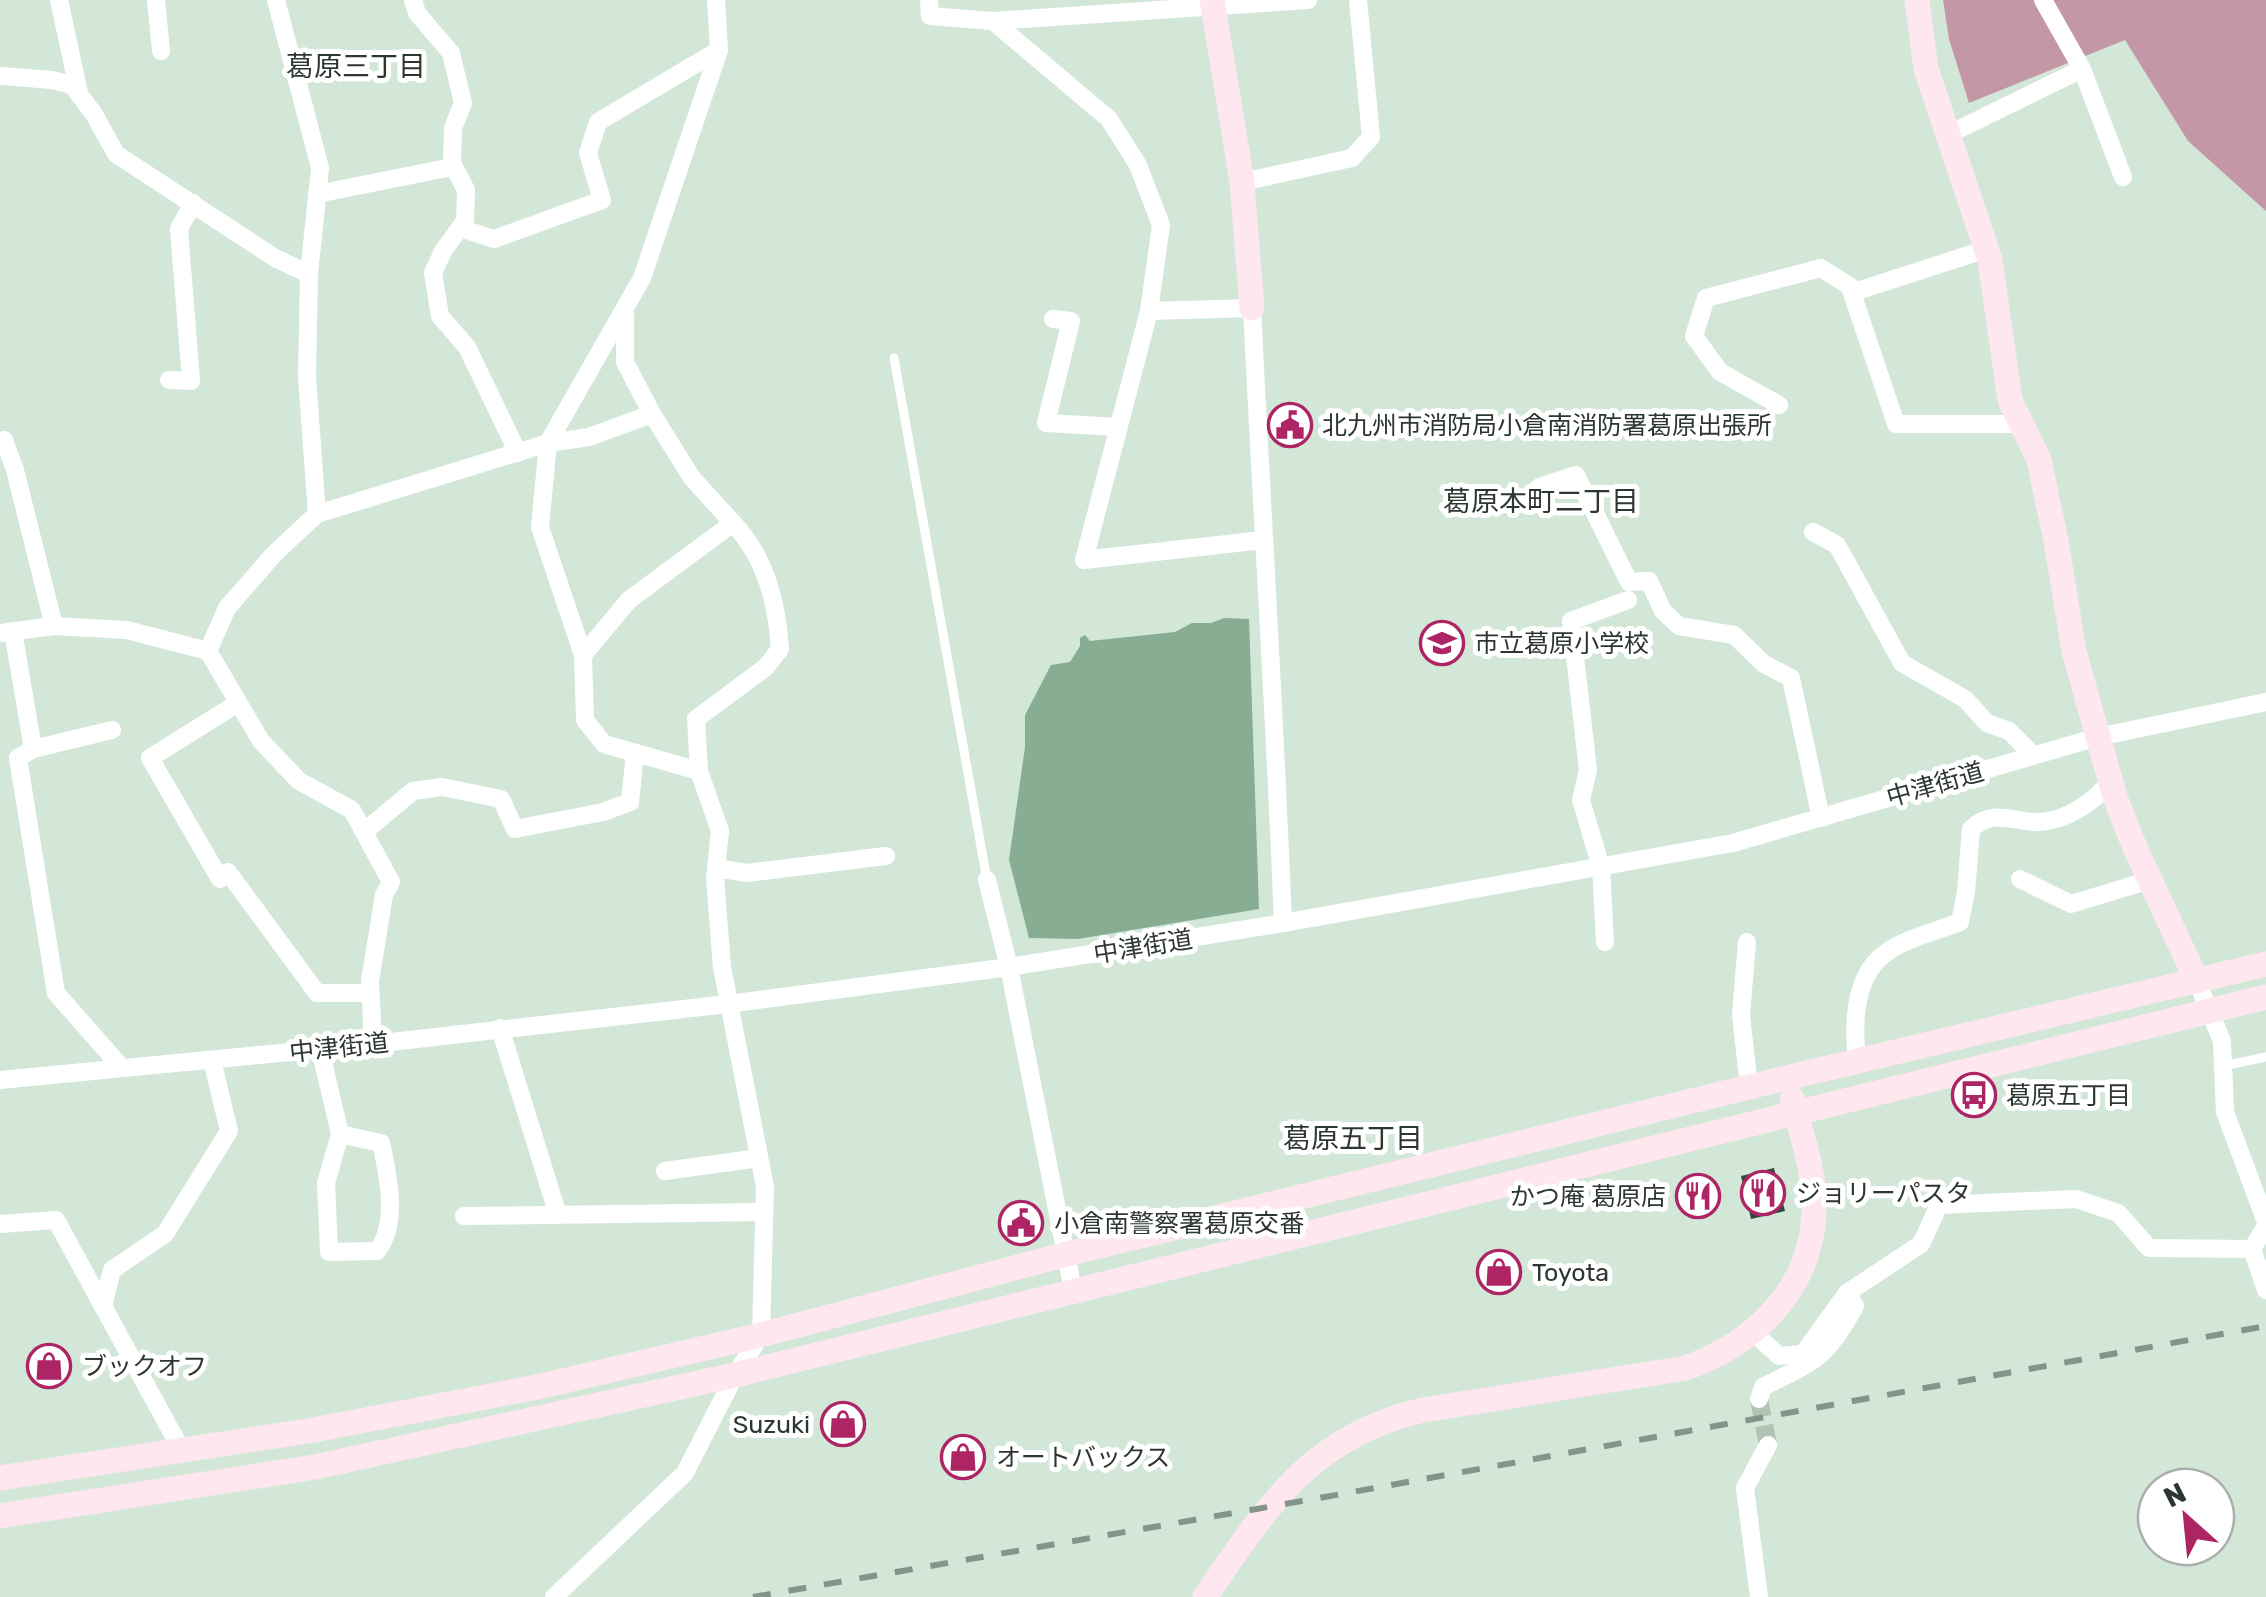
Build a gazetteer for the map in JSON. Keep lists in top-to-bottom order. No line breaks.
{"streets":{"street":["中津街道"]},"districts":["葛原三丁目","葛原本町二丁目","葛原五丁目"],"places":{"public building":["北九州市消防局小倉南消防署葛原出張所","小倉南警察署葛原交番"],"school or university":["市立葛原小学校"],"bus stop":["葛原五丁目"],"restaurant":["ジョリーパスタ","かつ庵 葛原店"],"shop":["Toyota","ブックオフ","Suzuki","オートバックス"]},"north":"top left"}
